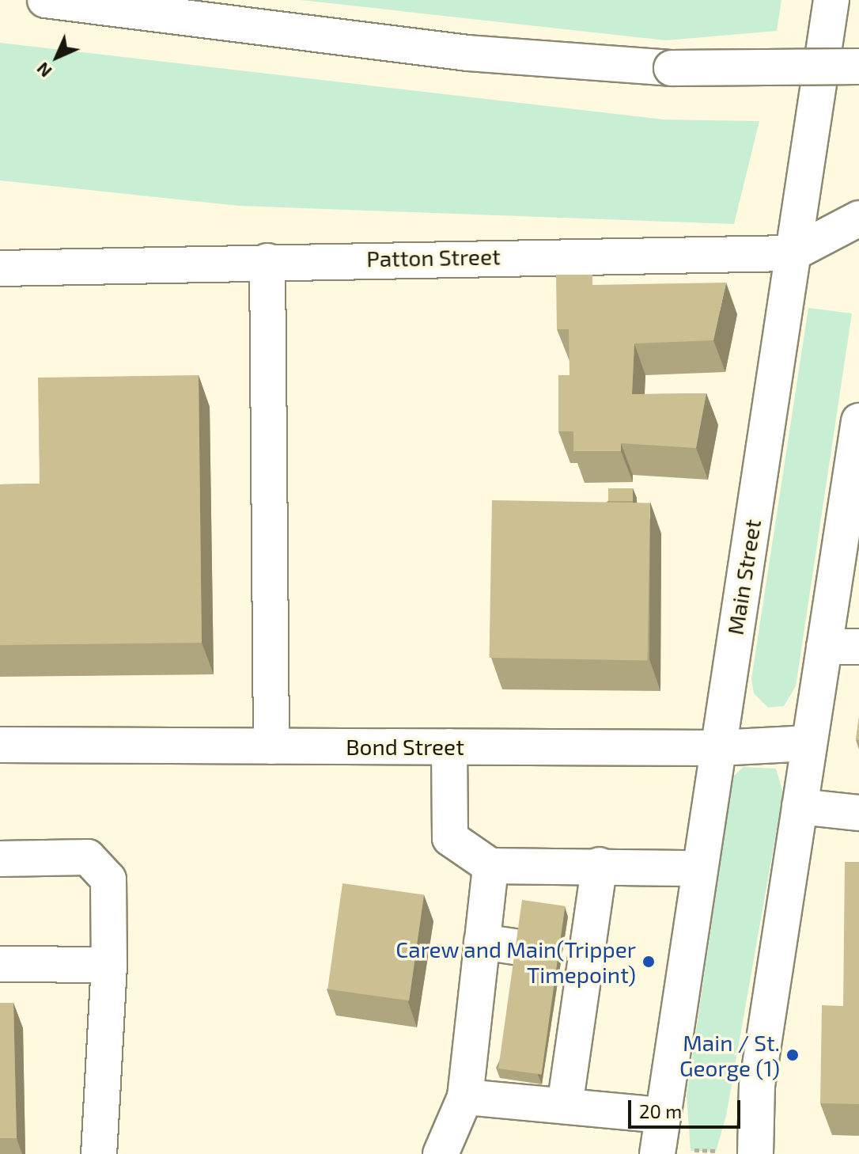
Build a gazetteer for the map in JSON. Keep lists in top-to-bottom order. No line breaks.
{"streets":{"main road":["Patton Street","Main Street","Bond Street"]},"crossings":[["Patton Street","Main Street"],["Main Street","Bond Street"]],"places":["Carew and Main(Tripper Timepoint)","Main / St. George (1)"],"scale_bar":"20 m","north":"bottom left"}
